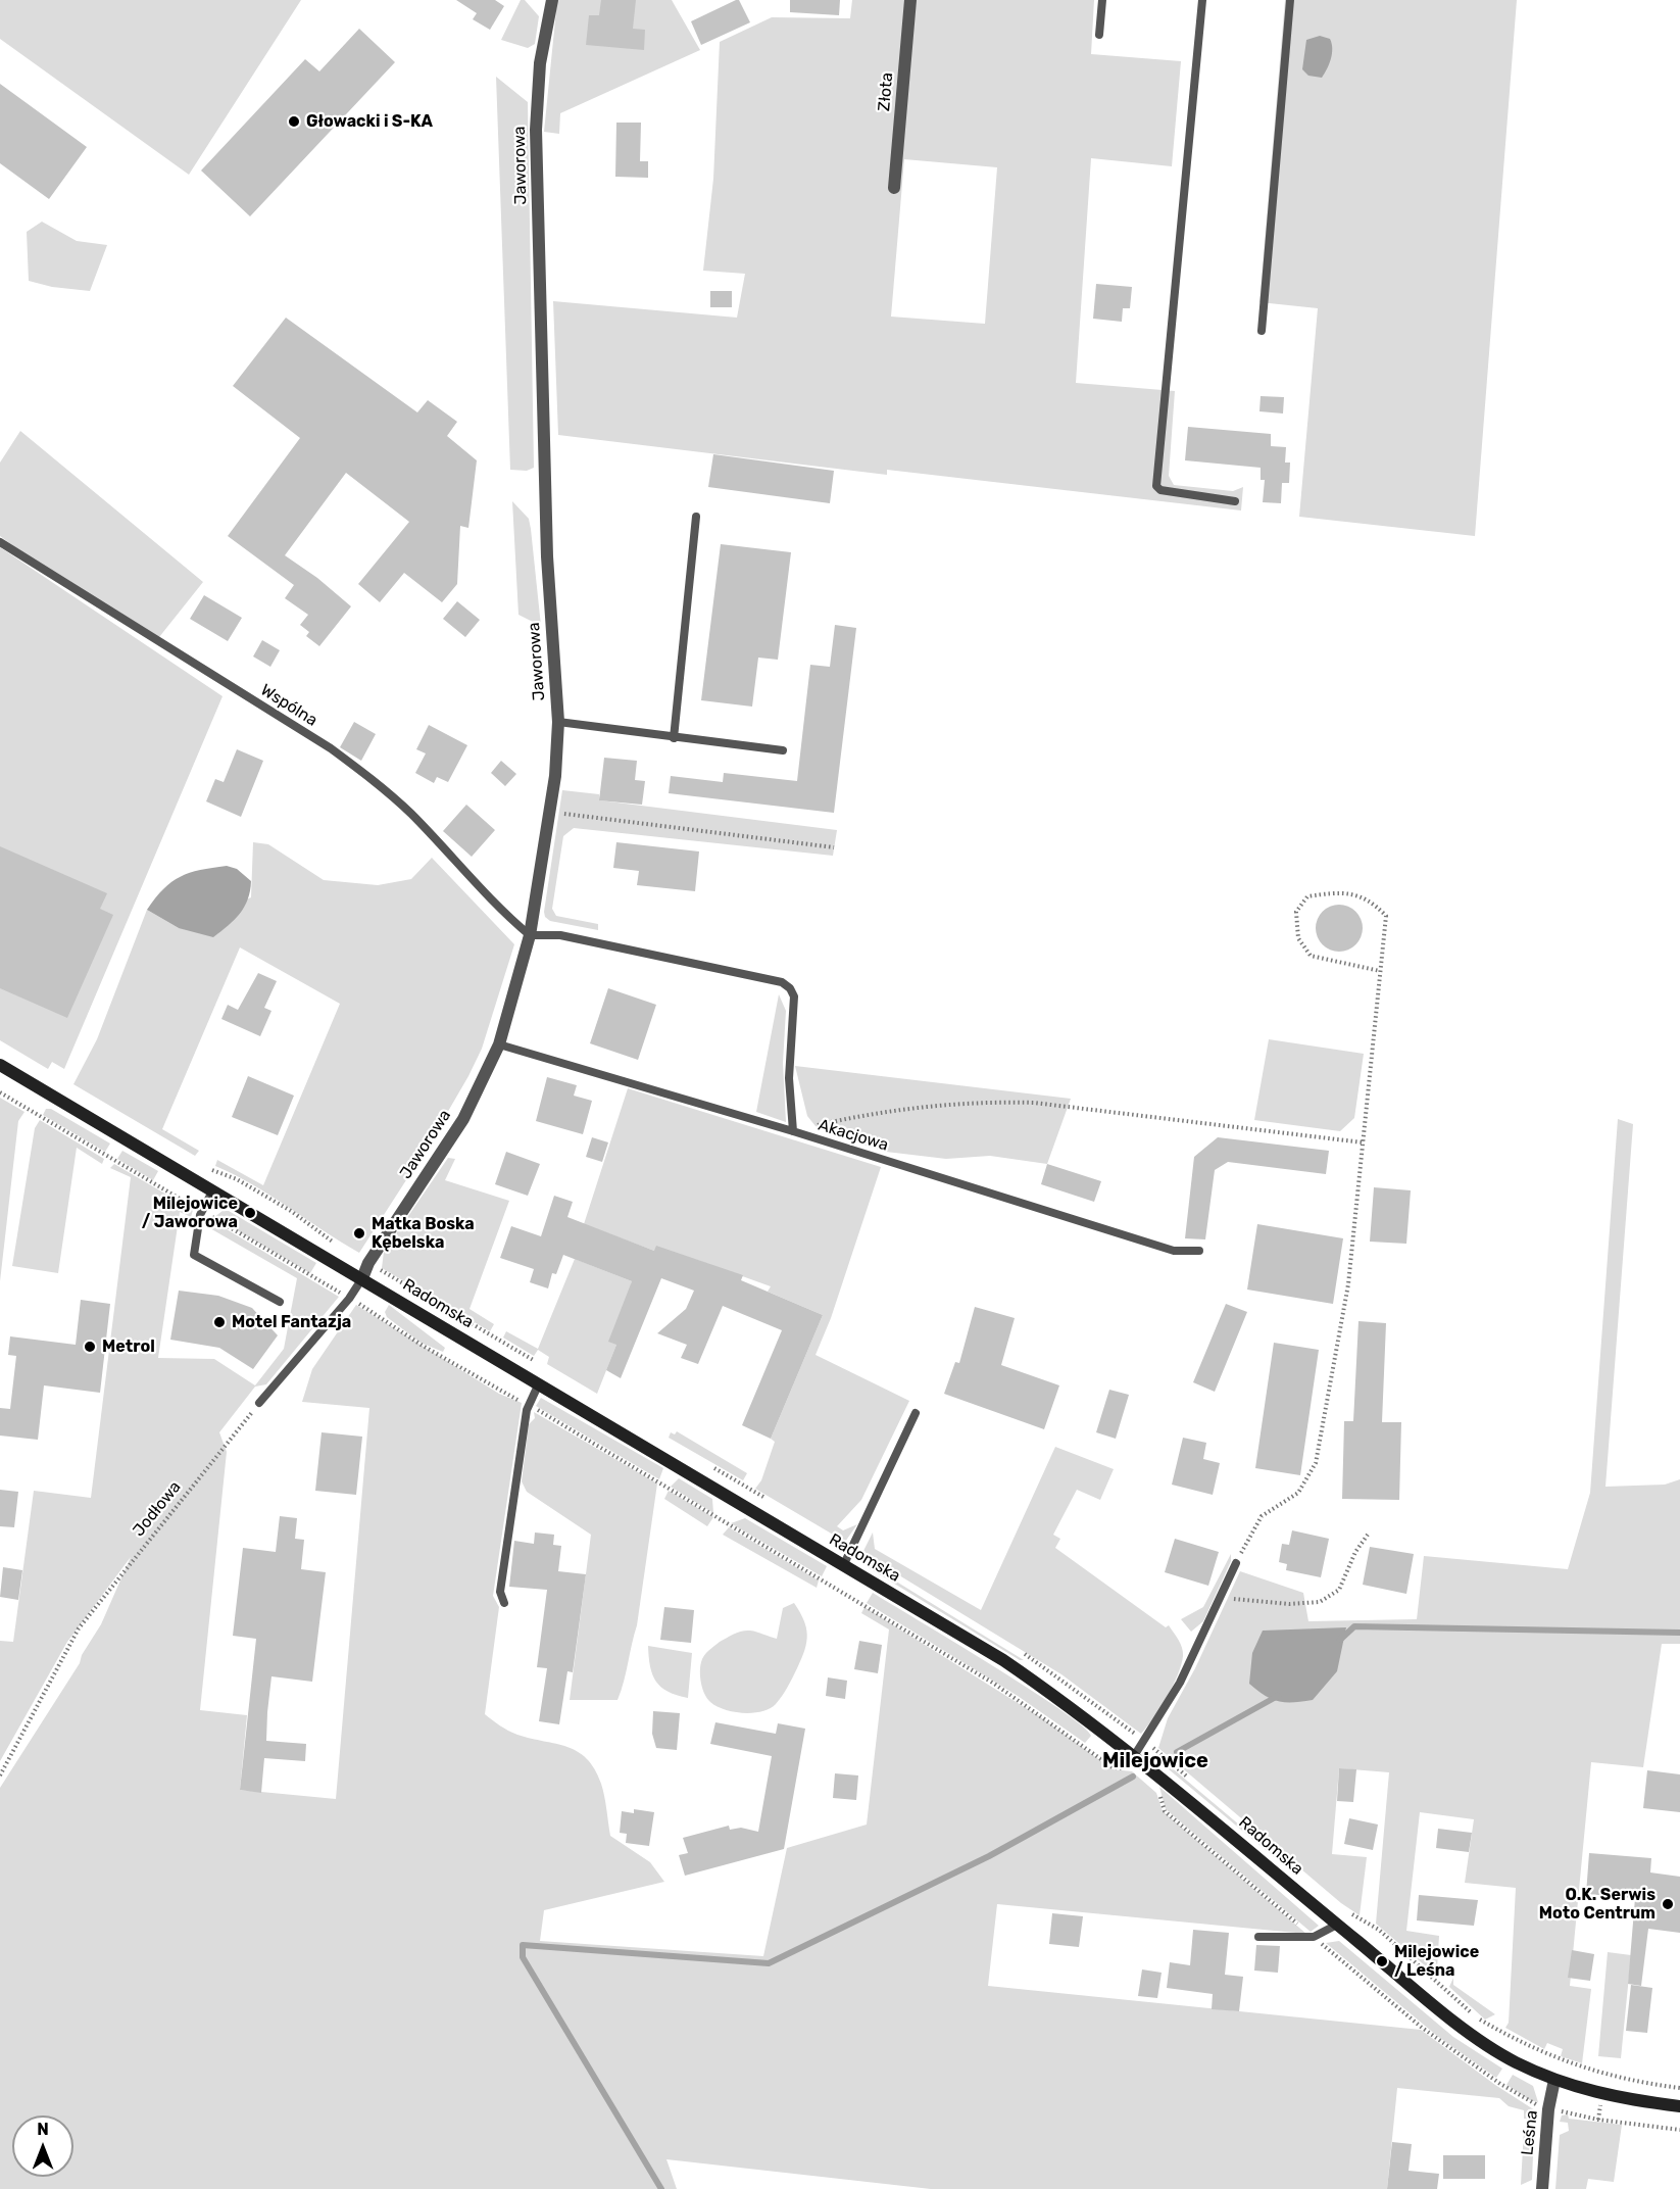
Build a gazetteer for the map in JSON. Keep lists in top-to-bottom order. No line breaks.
{"streets":{"main road":["Radomska"],"street":["Złota","Jaworowa","Leśna"],"lane":["Wspólna","Akacjowa"],"path":["Jodłowa"]},"crossings":[["Jaworowa","Wspólna"],["Jaworowa","Akacjowa"],["Jaworowa","Radomska"],["Radomska","Leśna"]],"districts":["Milejowice"],"places":["Głowacki i S-KA","Milejowice / Jaworowa","Matka Boska Kębelska","Motel Fantazja","Metrol","O.K. Serwis Moto Centrum","Milejowice / Leśna"],"north":"top"}
